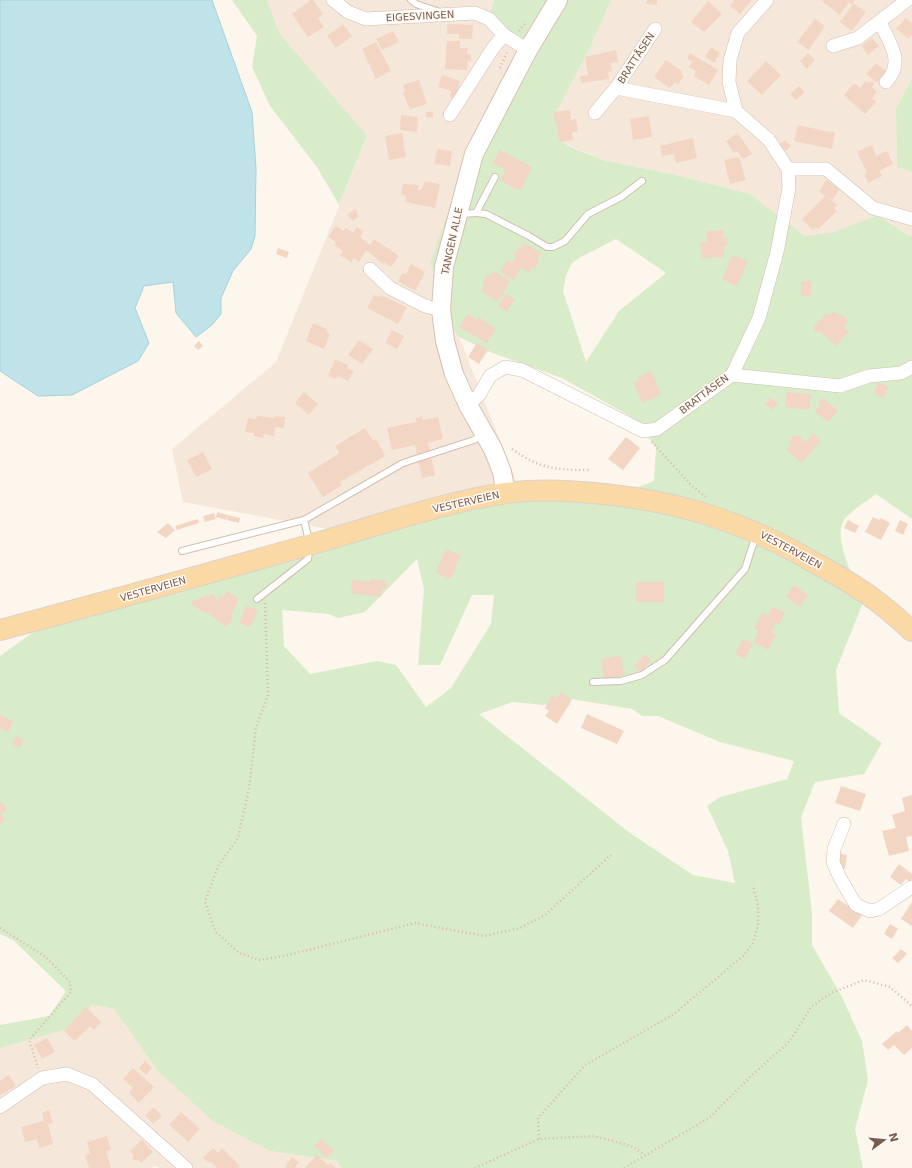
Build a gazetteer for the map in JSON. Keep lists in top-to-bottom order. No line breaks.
{"streets":{"main road":["TANGEN ALLE","VESTERVEIEN"],"street":["EIGESVINGEN","BRATTÅSEN"]},"crossings":[["EIGESVINGEN","TANGEN ALLE"],["TANGEN ALLE","VESTERVEIEN"]],"north":"right"}
